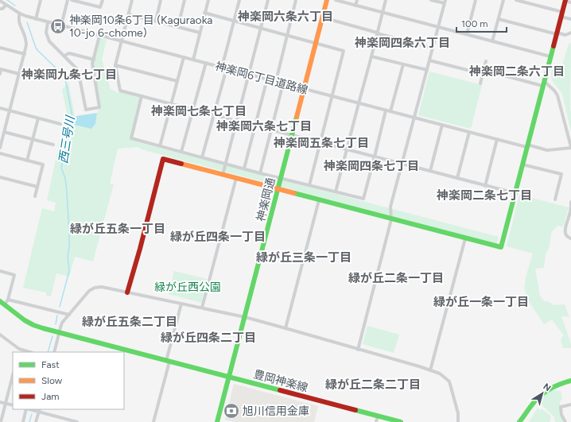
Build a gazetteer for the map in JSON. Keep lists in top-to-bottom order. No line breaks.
{"streets":{"street":["神楽岡6丁目道路線","神楽岡通","豊岡神楽線"]},"crossings":[["神楽岡6丁目道路線","神楽岡通"],["神楽岡通","豊岡神楽線"]],"districts":["神楽岡六条六丁目","神楽岡四条六丁目","神楽岡二条六丁目","神楽岡九条七丁目","神楽岡七条七丁目","神楽岡六条七丁目","神楽岡五条七丁目","神楽岡四条七丁目","神楽岡二条七丁目","緑が丘五条一丁目","緑が丘四条一丁目","緑が丘三条一丁目","緑が丘二条一丁目","緑が丘一条一丁目","緑が丘五条二丁目","緑が丘四条二丁目","緑が丘二条二丁目"],"water":["西三号川"],"parks":["緑が丘西公園"],"places":{"bus stop":["神楽岡10条6丁目 (Kaguraoka 10-jo 6-chome)"],"bank":["旭川信用金庫"]},"legend":["Fast","Slow","Jam"],"scale_bar":"100 m","north":"top right"}
